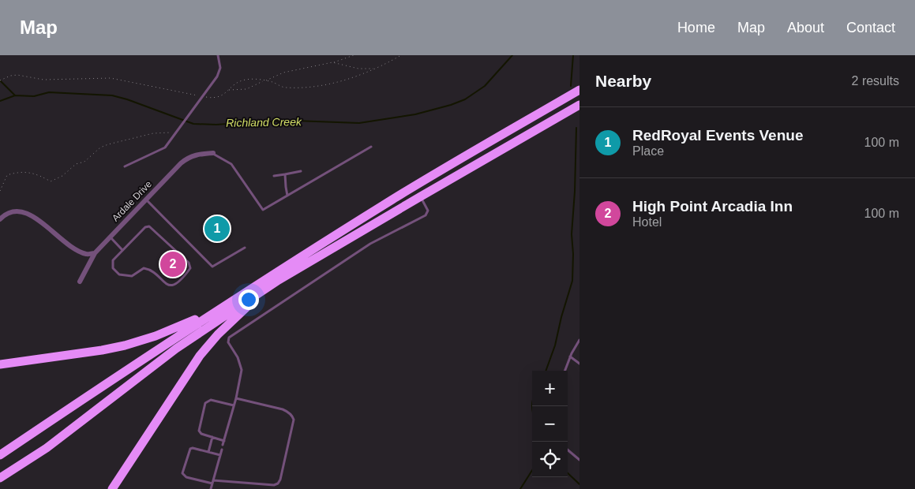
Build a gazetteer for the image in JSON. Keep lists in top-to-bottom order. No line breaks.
{"streets":{"street":["Ardale Drive"]},"water":["Richland Creek"],"page":{"header":"Map","nav":["Home","Map","About","Contact"],"heading":["Nearby","2 results"],"list":[{"mark":"1","name":"RedRoyal Events Venue","note":"Place","value":"100 m"},{"mark":"2","name":"High Point Arcadia Inn","note":"Hotel","value":"100 m"}],"pins":["1","2"],"map_buttons":["+","−"]}}
